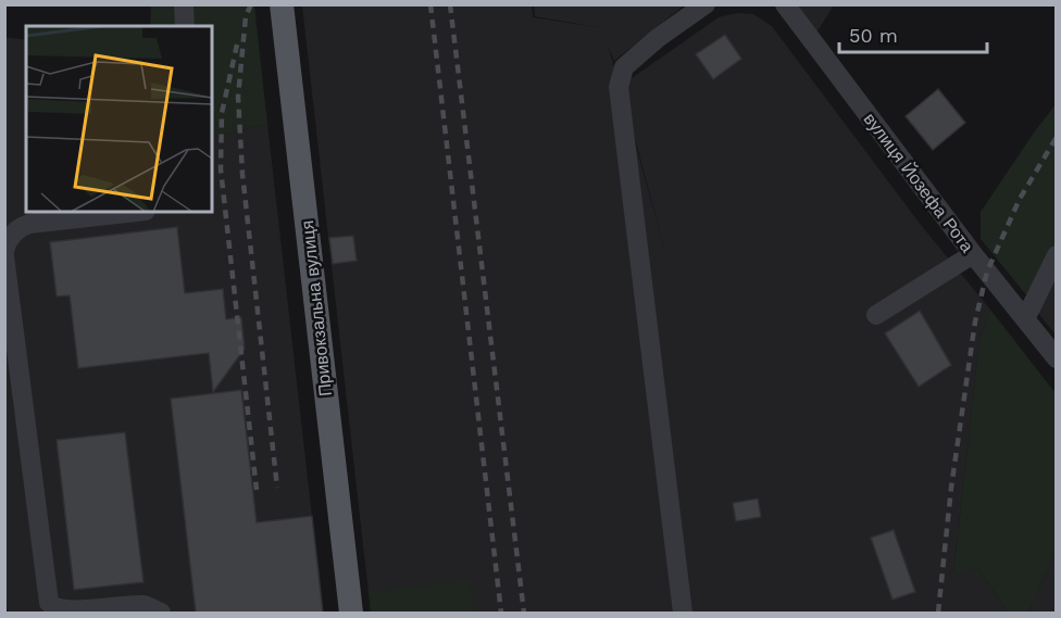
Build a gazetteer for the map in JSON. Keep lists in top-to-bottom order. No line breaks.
{"streets":{"main road":["Привокзальна вулиця"],"street":["вулиця Йозефа Рота"]},"scale_bar":"50 m"}
